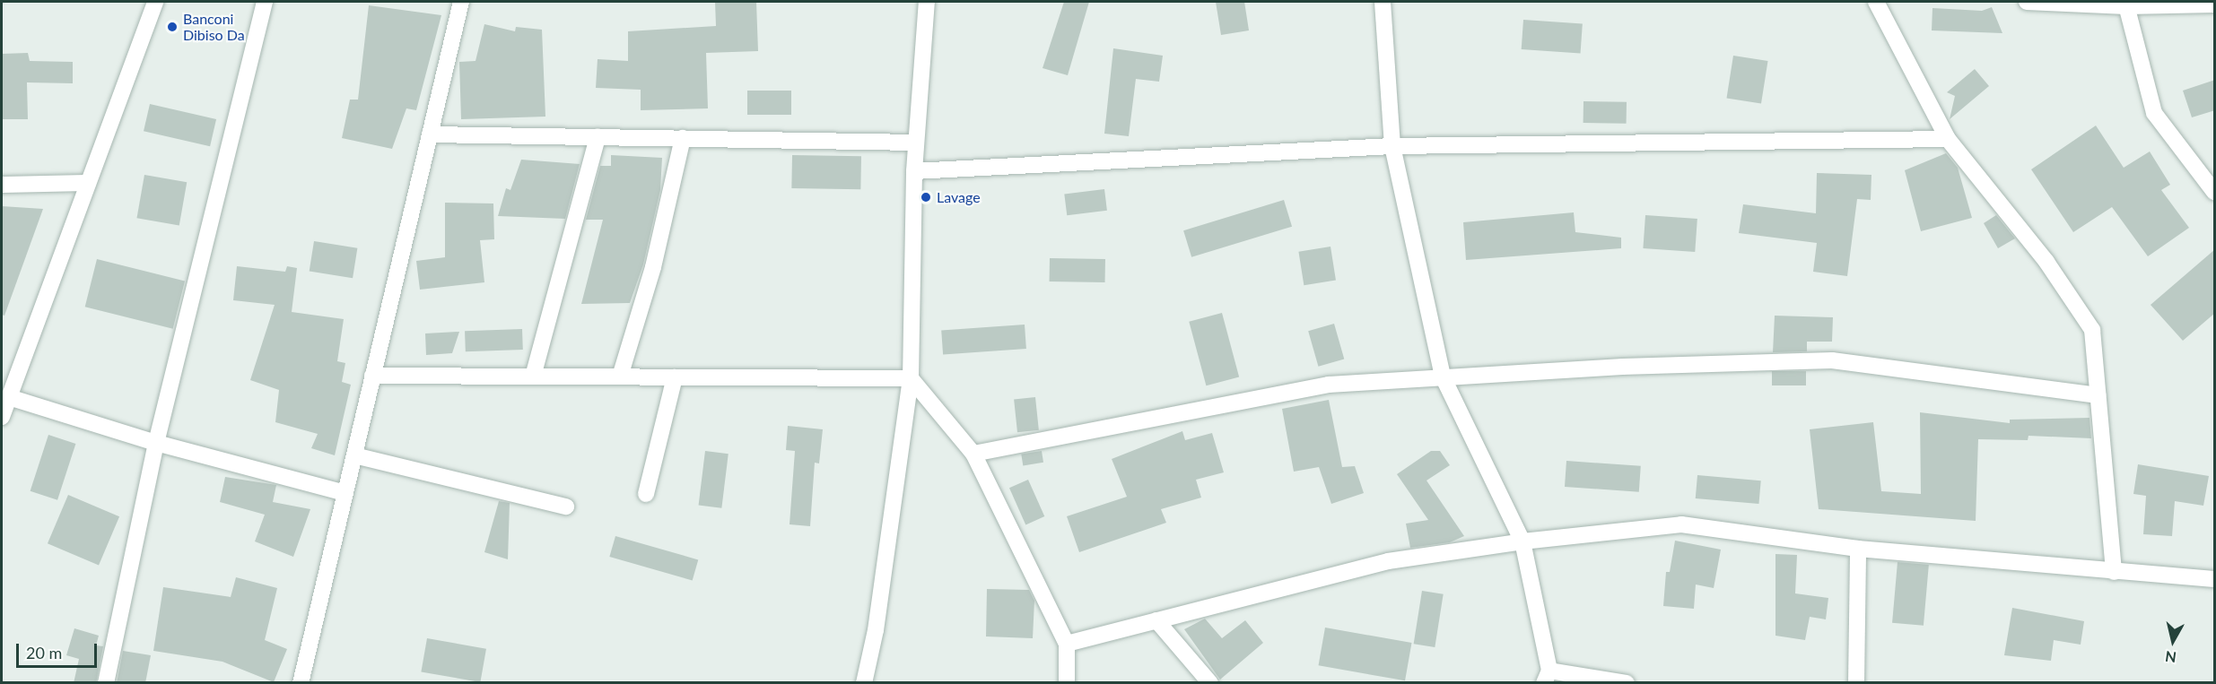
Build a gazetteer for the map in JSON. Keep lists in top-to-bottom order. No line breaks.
{"places":["Banconi Dibiso Da","Lavage"],"scale_bar":"20 m","north":"bottom"}
